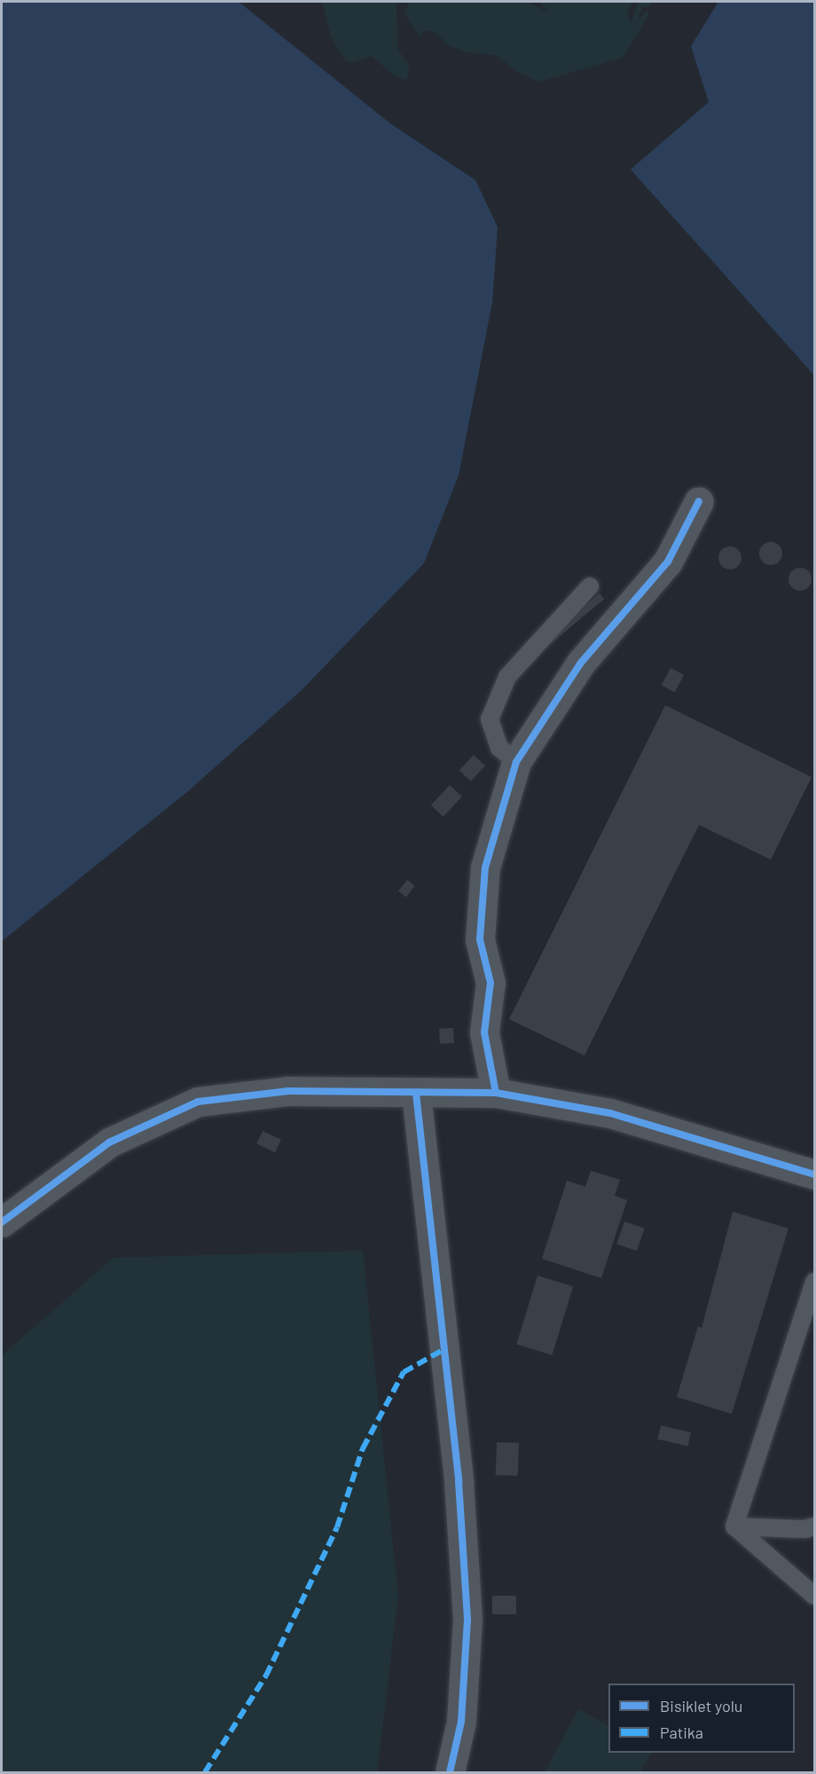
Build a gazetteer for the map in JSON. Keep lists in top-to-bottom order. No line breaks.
{"legend":["Bisiklet yolu","Patika"]}
